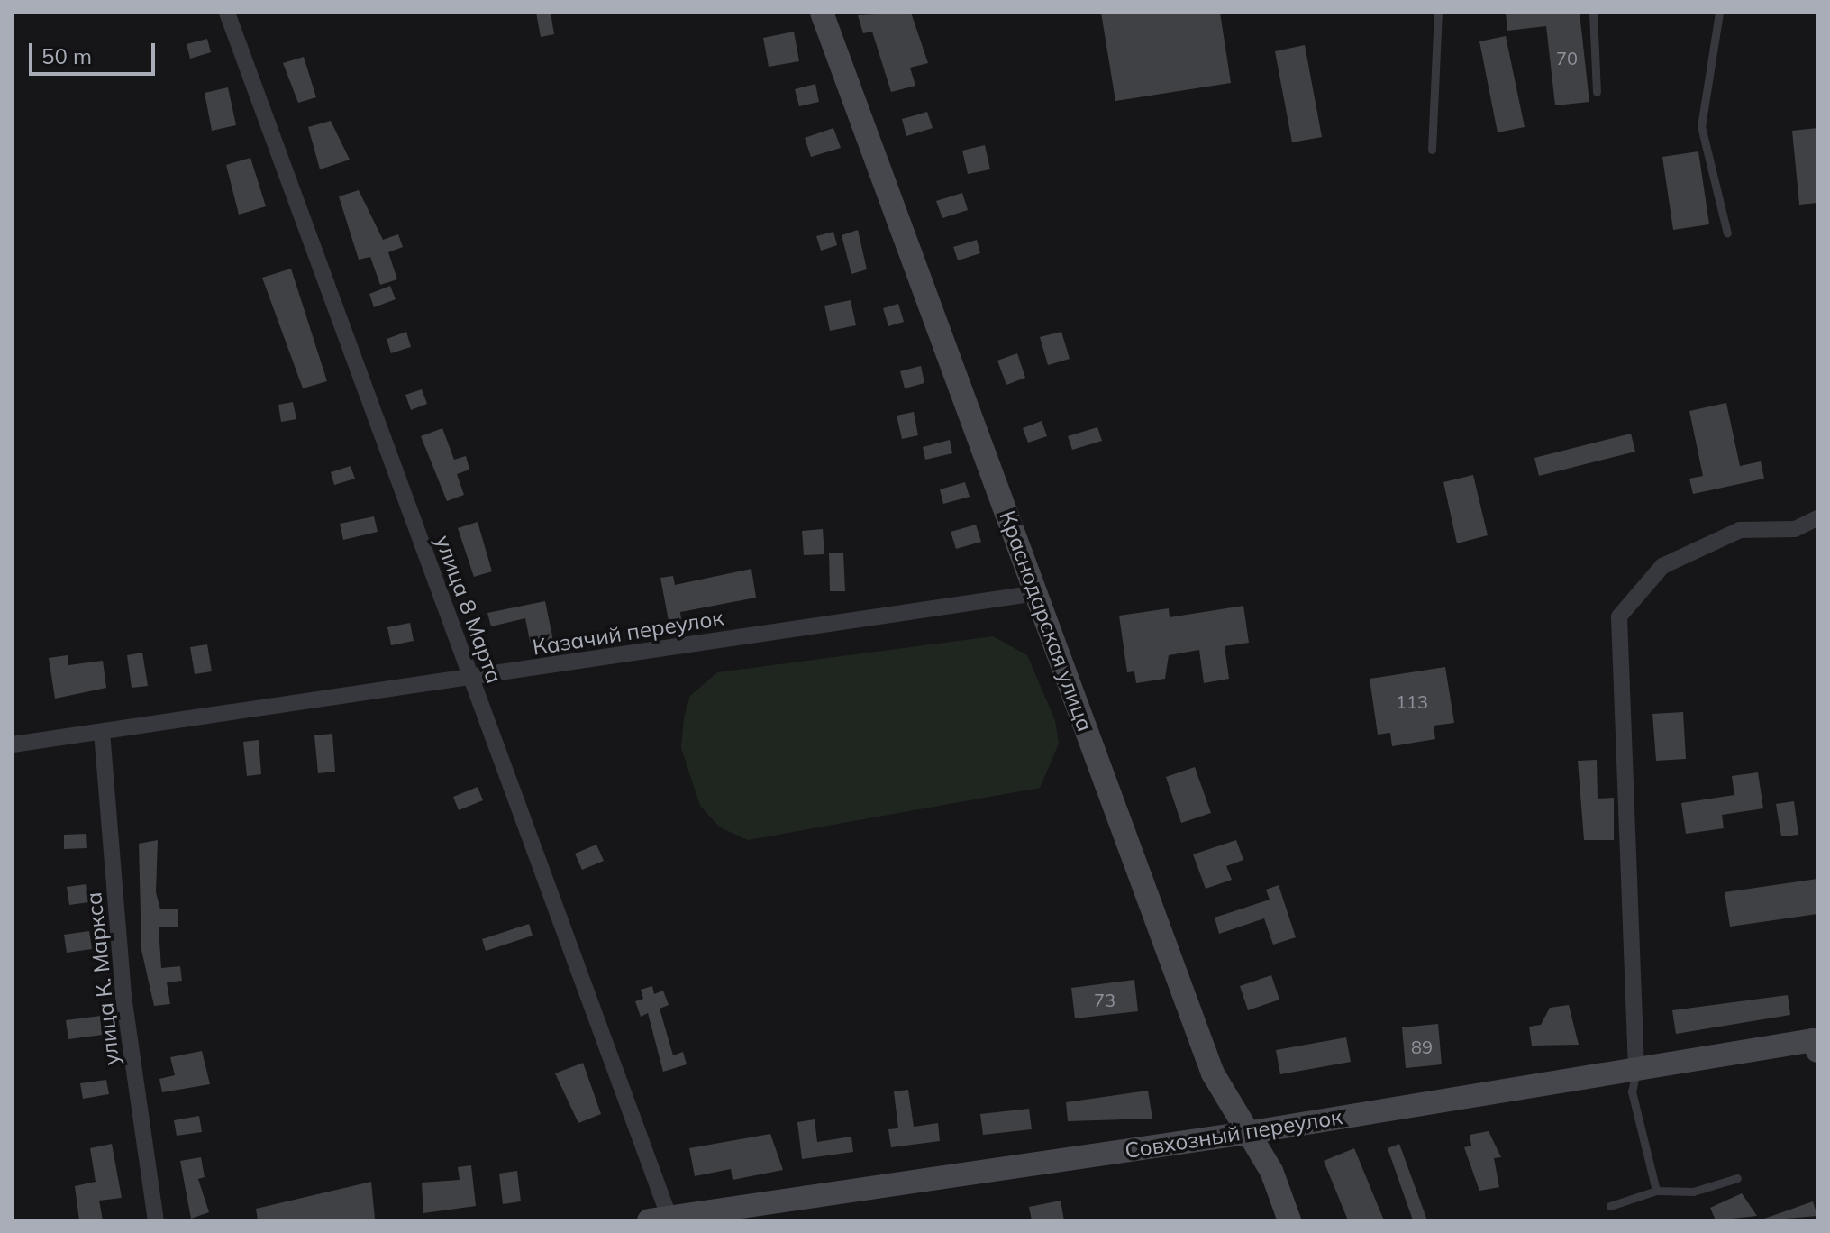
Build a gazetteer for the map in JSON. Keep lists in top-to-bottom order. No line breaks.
{"streets":{"street":["улица 8 Марта","Краснодарская улица","Казачий переулок","улица К. Маркса","Совхозный переулок"]},"crossings":[["улица 8 Марта","Казачий переулок"],["улица 8 Марта","Совхозный переулок"],["Краснодарская улица","Казачий переулок"],["Краснодарская улица","Совхозный переулок"],["Казачий переулок","улица К. Маркса"]],"house_numbers":["70","113","73","89"],"scale_bar":"50 m"}
